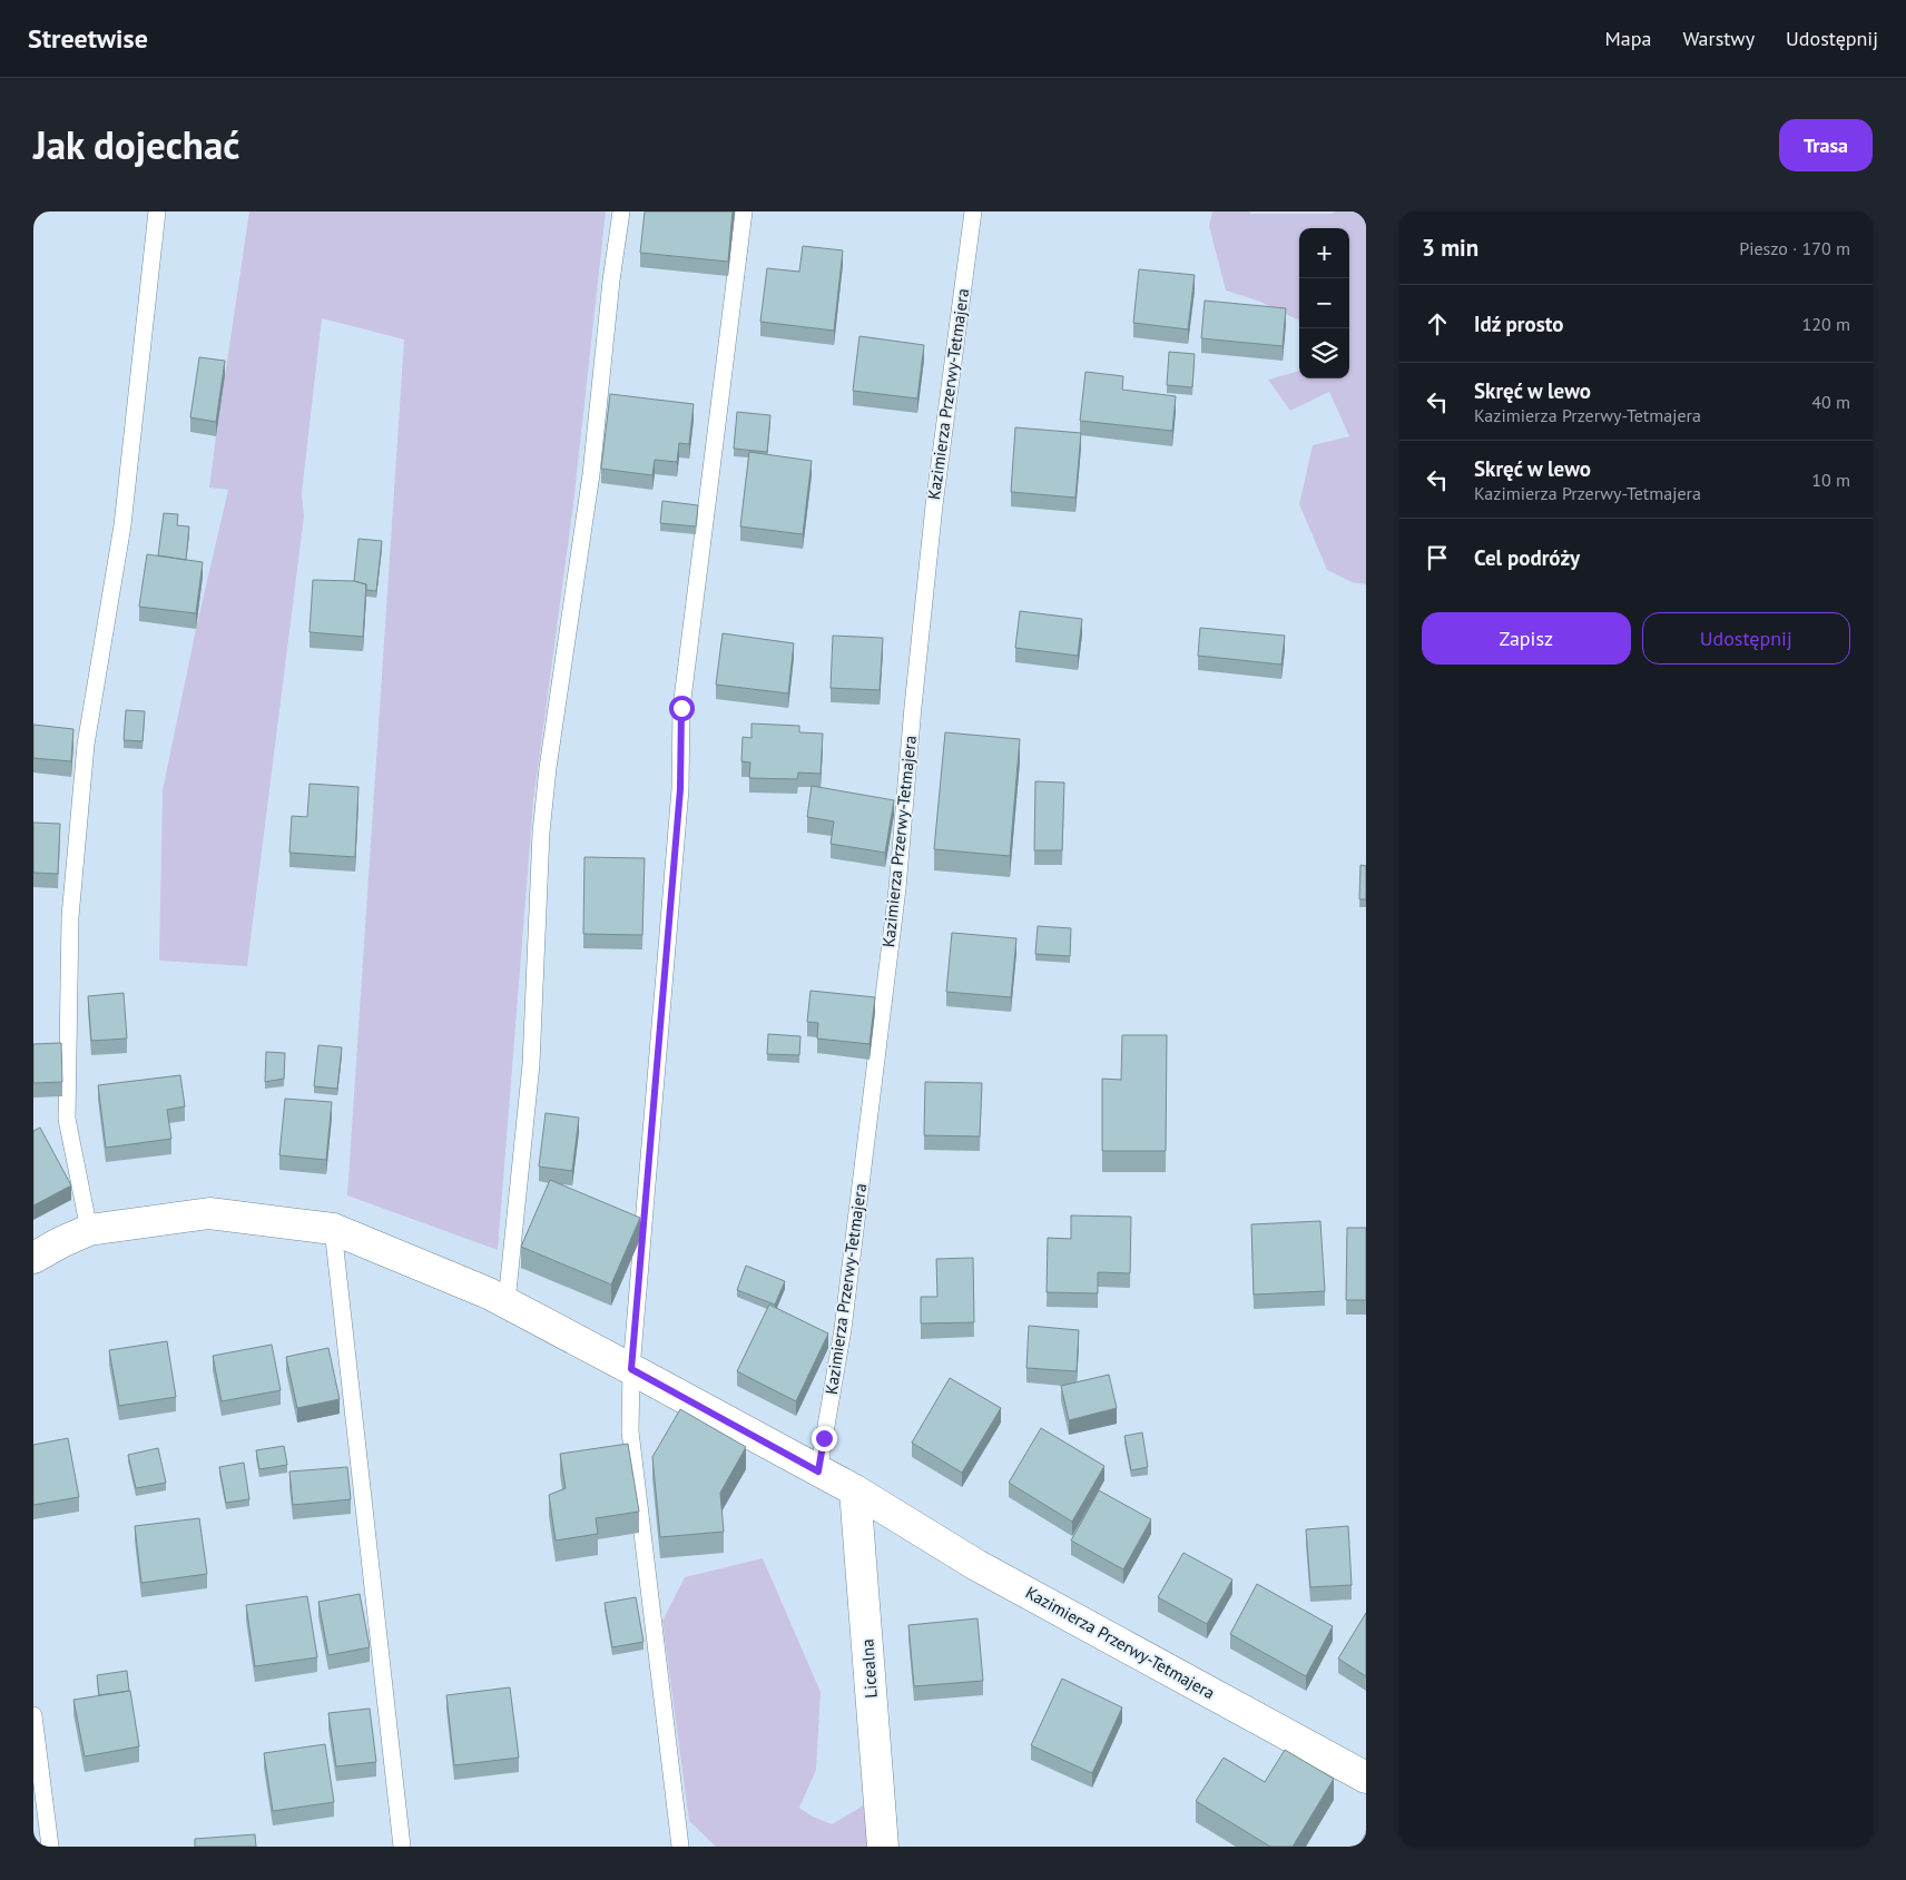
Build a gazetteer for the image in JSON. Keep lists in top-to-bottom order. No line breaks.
{"streets":{"street":["Kazimierza Przerwy-Tetmajera","Licealna"]},"crossings":[["Kazimierza Przerwy-Tetmajera","Licealna"]],"page":{"header":"Streetwise","nav":["Mapa","Warstwy","Udostępnij"],"title":"Jak dojechać","buttons":["Trasa",["Zapisz","Udostępnij"]],"heading":["3 min","Pieszo · 170 m"],"map_buttons":["+","−"],"list":[["Idź prosto","120 m"],["Skręć w lewo","Kazimierza Przerwy-Tetmajera","40 m"],["Skręć w lewo","Kazimierza Przerwy-Tetmajera","10 m"],"Cel podróży"]}}
